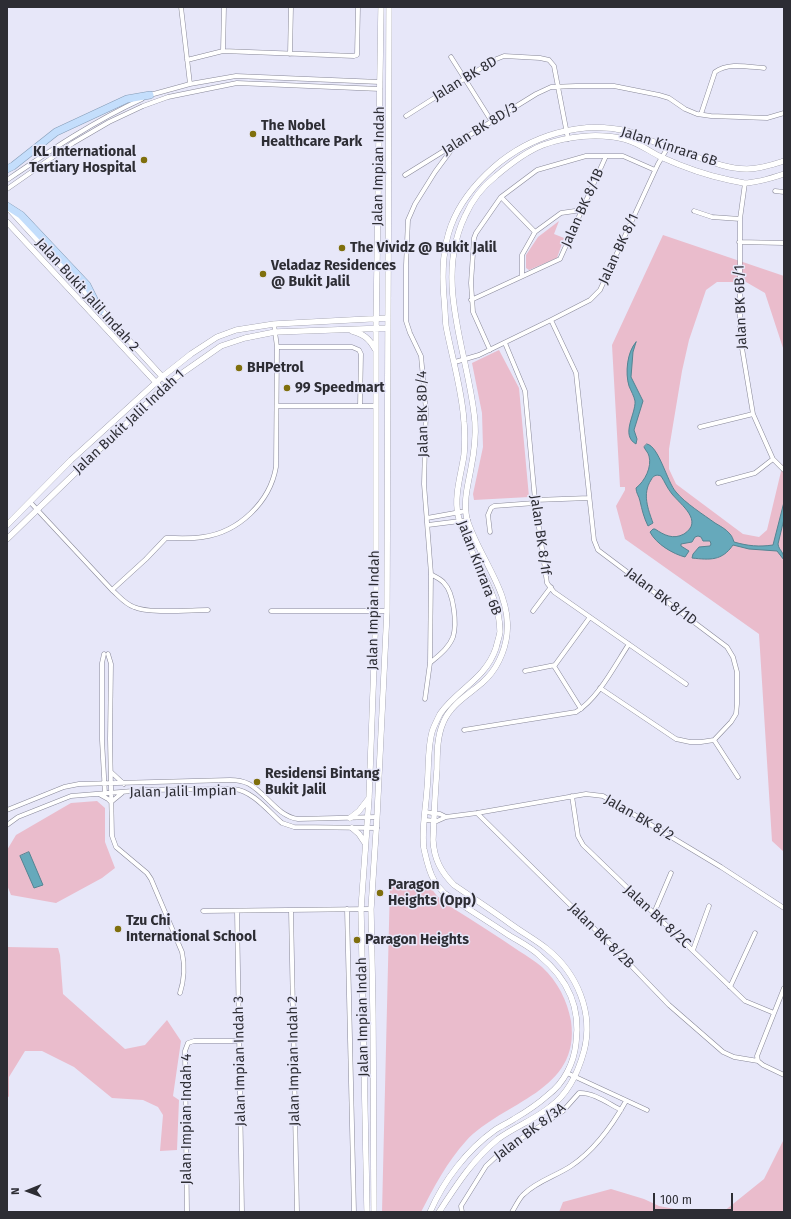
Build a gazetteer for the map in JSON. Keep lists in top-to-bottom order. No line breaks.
{"streets":{"street":["Jalan BK 8D","Jalan BK 8D/3","Jalan Kinrara 6B","Jalan Impian Indah","Jalan BK 8/1B","Jalan BK 8/1","Jalan Bukit Jalil Indah 2","Jalan BK 6B/1","Jalan BK 8D/4","Jalan Bukit Jalil Indah 1","Jalan BK 8/1f","Jalan BK 8/1D","Jalan Jalil Impian","Jalan BK 8/2","Jalan BK 8/2C","Jalan BK 8/2B","Jalan Impian Indah 3","Jalan Impian Indah 2","Jalan Impian Indah 4","Jalan BK 8/3A"]},"crossings":[["Jalan BK 8D","Jalan BK 8D/3"],["Jalan BK 8D","Jalan Kinrara 6B"],["Jalan BK 8D/3","Jalan BK 8D/4"],["Jalan Kinrara 6B","Jalan BK 8/1"],["Jalan Kinrara 6B","Jalan BK 6B/1"],["Jalan Impian Indah","Jalan Bukit Jalil Indah 1"],["Jalan Impian Indah","Jalan Jalil Impian"],["Jalan BK 8/1","Jalan BK 8/1f"],["Jalan BK 8/1","Jalan BK 8/1D"],["Jalan Bukit Jalil Indah 2","Jalan Bukit Jalil Indah 1"],["Jalan BK 8/2","Jalan BK 8/2C"],["Jalan BK 8/2","Jalan BK 8/2B"],["Jalan Impian Indah 3","Jalan Impian Indah 4"]],"places":["The Nobel Healthcare Park","KL International Tertiary Hospital","The Vividz @ Bukit Jalil","Veladaz Residences @ Bukit Jalil","BHPetrol","99 Speedmart","Residensi Bintang Bukit Jalil","Paragon Heights (Opp)","Tzu Chi International School","Paragon Heights"],"scale_bar":"100 m","north":"left"}
